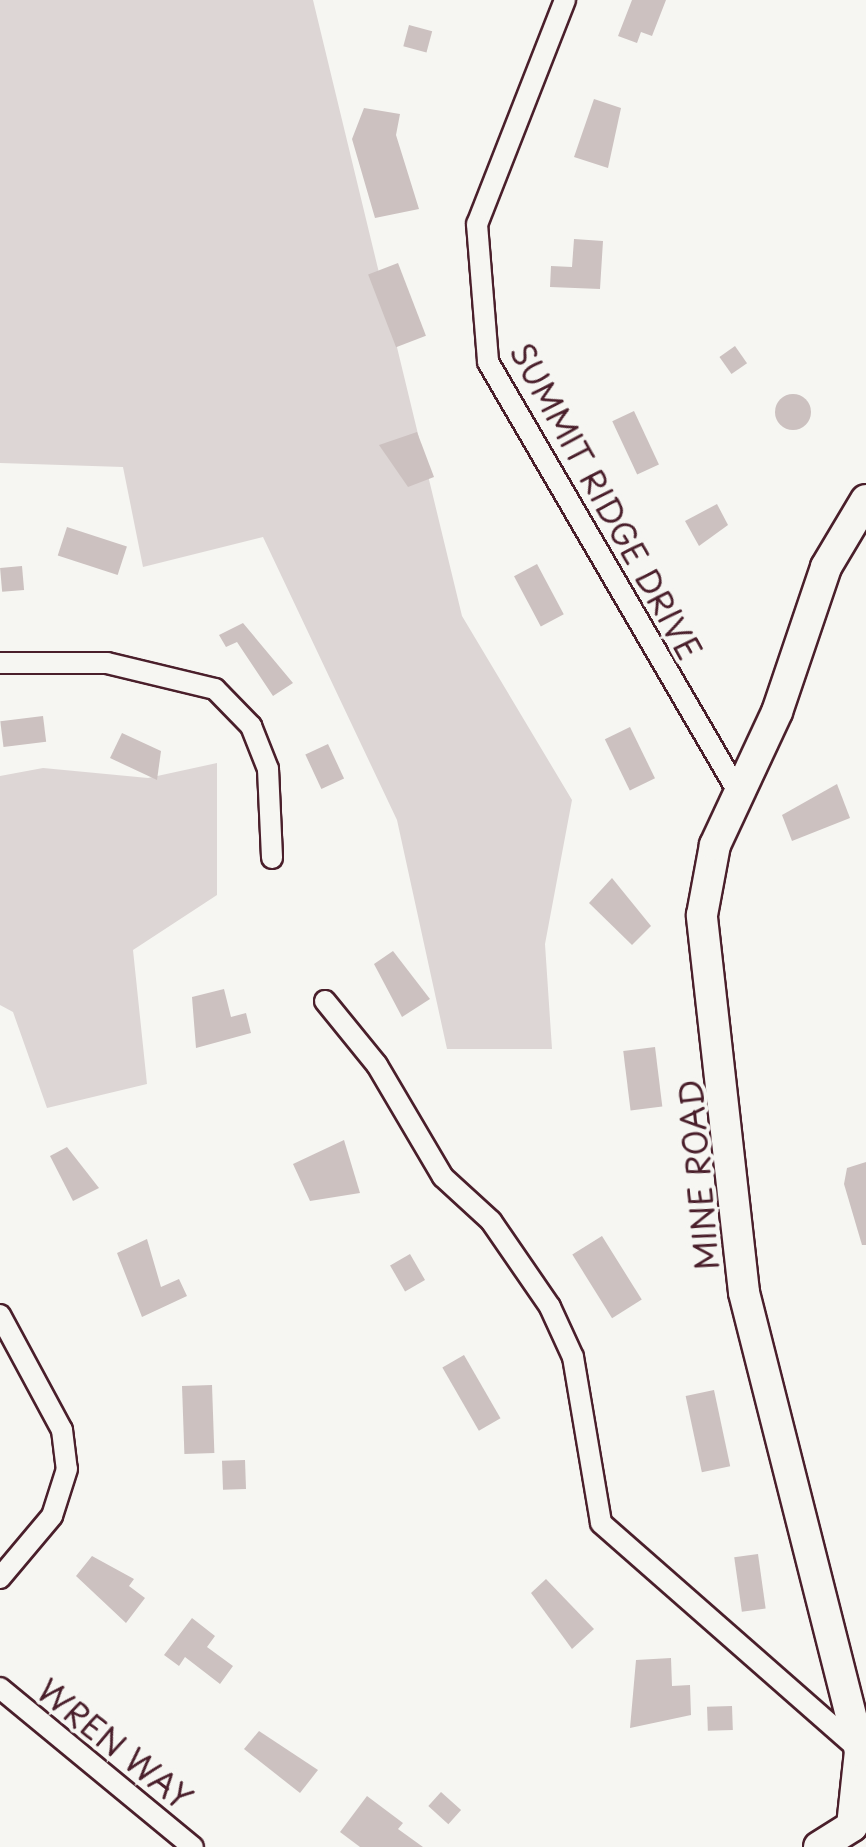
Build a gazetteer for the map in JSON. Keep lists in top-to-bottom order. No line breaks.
{"streets":{"street":["SUMMIT RIDGE DRIVE","MINE ROAD","WREN WAY"]},"crossings":[["SUMMIT RIDGE DRIVE","MINE ROAD"]]}
